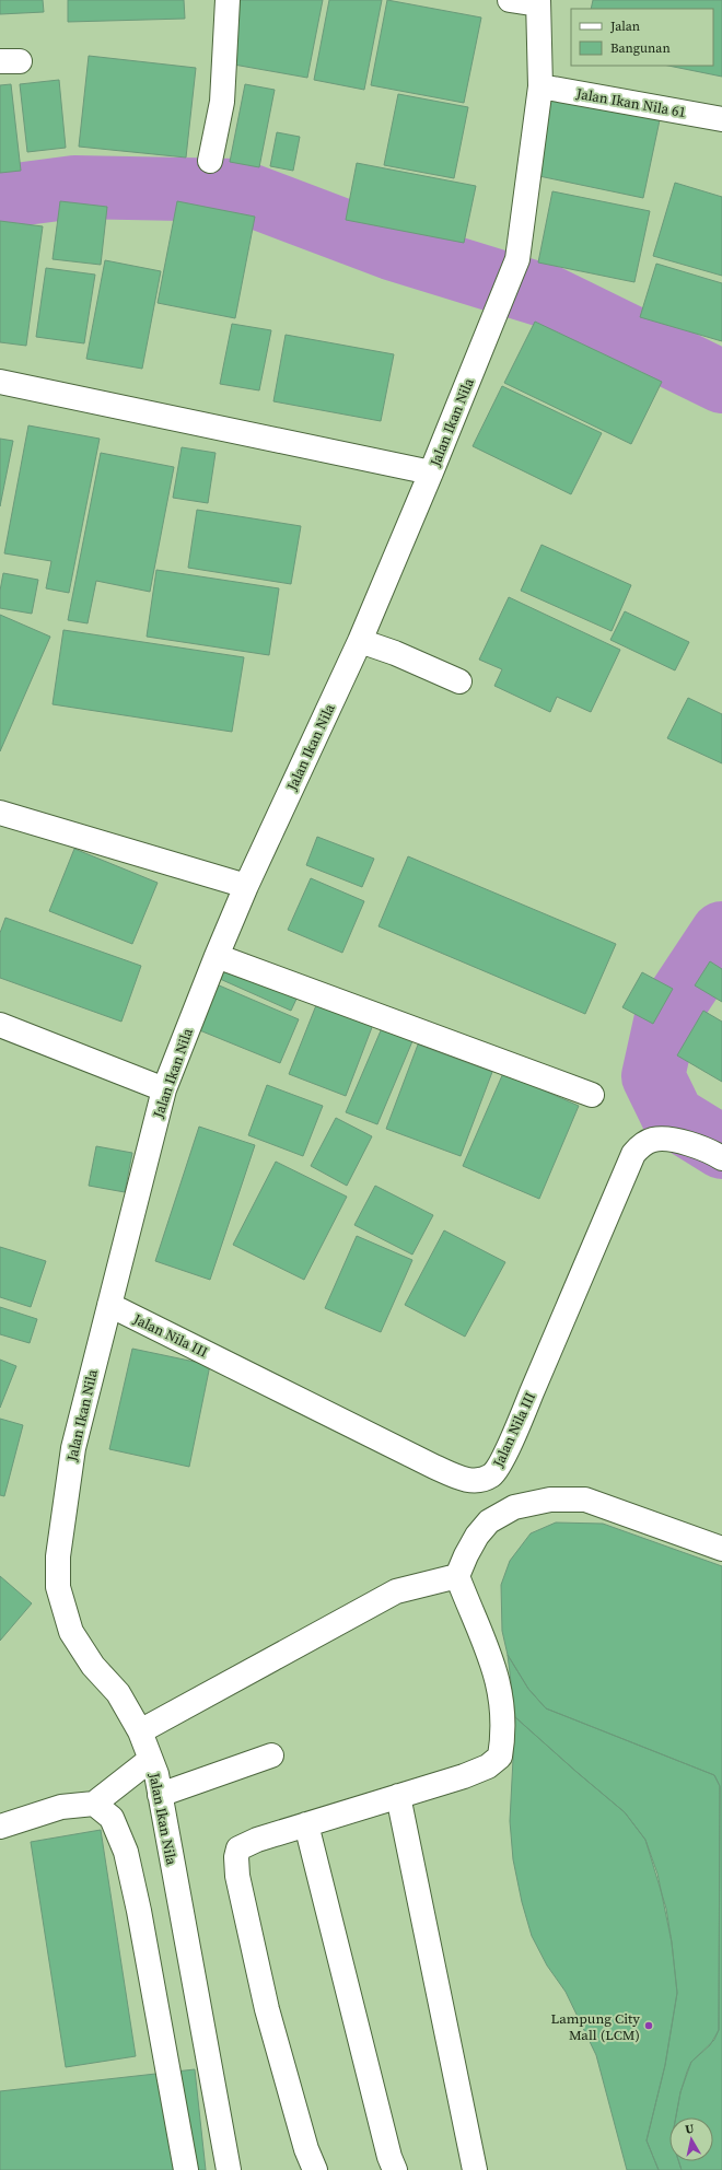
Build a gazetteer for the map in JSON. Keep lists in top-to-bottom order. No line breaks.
{"streets":{"street":["Jalan Ikan Nila 61","Jalan Ikan Nila","Jalan Nila III"]},"crossings":[["Jalan Ikan Nila 61","Jalan Ikan Nila"],["Jalan Ikan Nila","Jalan Nila III"]],"places":["Lampung City Mall (LCM)"],"legend":["Jalan","Bangunan"],"north":"top"}
